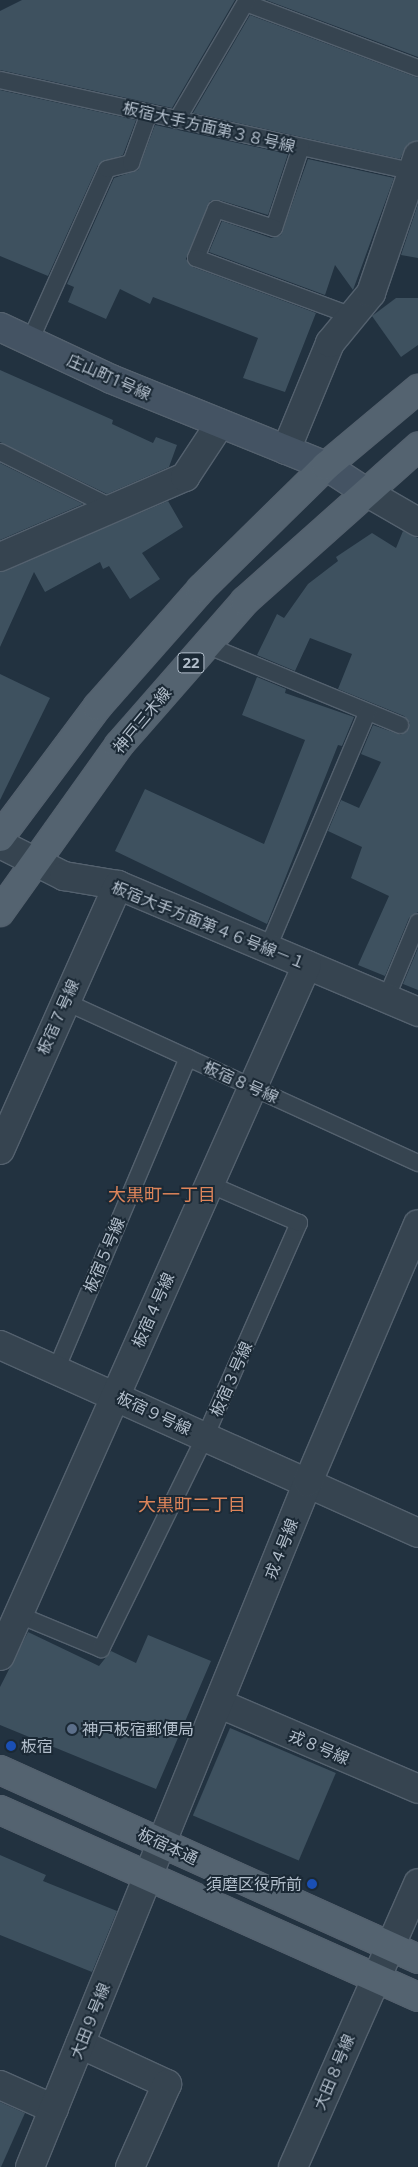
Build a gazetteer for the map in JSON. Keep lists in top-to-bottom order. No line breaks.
{"streets":{"main road":["22","神戸三木線","板宿本通"],"street":["庄山町1号線","板宿大手方面第４６号線－１","板宿７号線","板宿４号線","板宿９号線","戎４号線","戎８号線","大田９号線","大田８号線"],"lane":["板宿大手方面第３８号線","板宿８号線","板宿５号線","板宿３号線"]},"crossings":[["庄山町1号線","22"],["庄山町1号線","神戸三木線"],["神戸三木線","板宿大手方面第４６号線－１"],["板宿大手方面第４６号線－１","板宿７号線"],["板宿大手方面第４６号線－１","板宿４号線"],["板宿７号線","板宿８号線"],["板宿８号線","板宿５号線"],["板宿８号線","板宿４号線"],["板宿５号線","板宿９号線"],["板宿４号線","板宿３号線"],["板宿４号線","板宿９号線"],["板宿３号線","板宿９号線"],["板宿９号線","戎４号線"],["戎４号線","戎８号線"],["戎４号線","板宿本通"],["戎４号線","大田９号線"],["板宿本通","大田８号線"]],"districts":["大黒町一丁目","大黒町二丁目"],"places":["神戸板宿郵便局","板宿","須磨区役所前"]}
